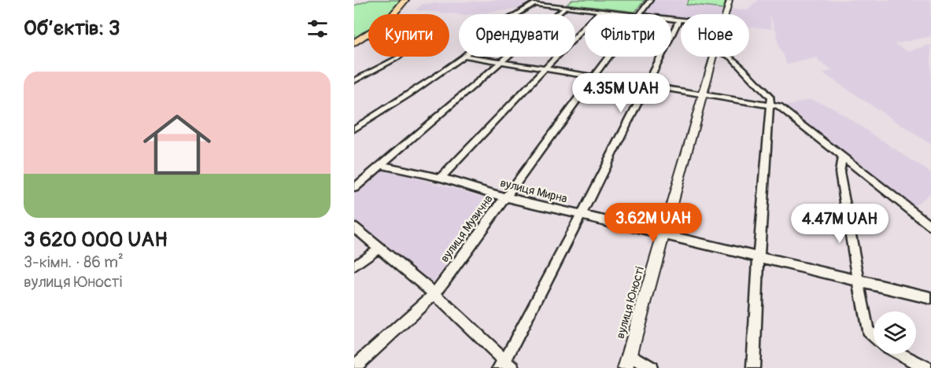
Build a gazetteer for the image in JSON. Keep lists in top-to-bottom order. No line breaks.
{"streets":{"street":["вулиця Мирна","вулиця Музична","вулиця Юності"]},"crossings":[["вулиця Мирна","вулиця Музична"],["вулиця Мирна","вулиця Юності"]],"page":{"heading":"Об’єктів: 3","chip":["Купити","Орендувати","Фільтри","Нове"],"list":[{"name":"3 620 000 UAH","note":"3-кімн. · 86 m² · вулиця Юності"}],"price":["4.35M UAH","3.62M UAH","4.47M UAH"]}}
